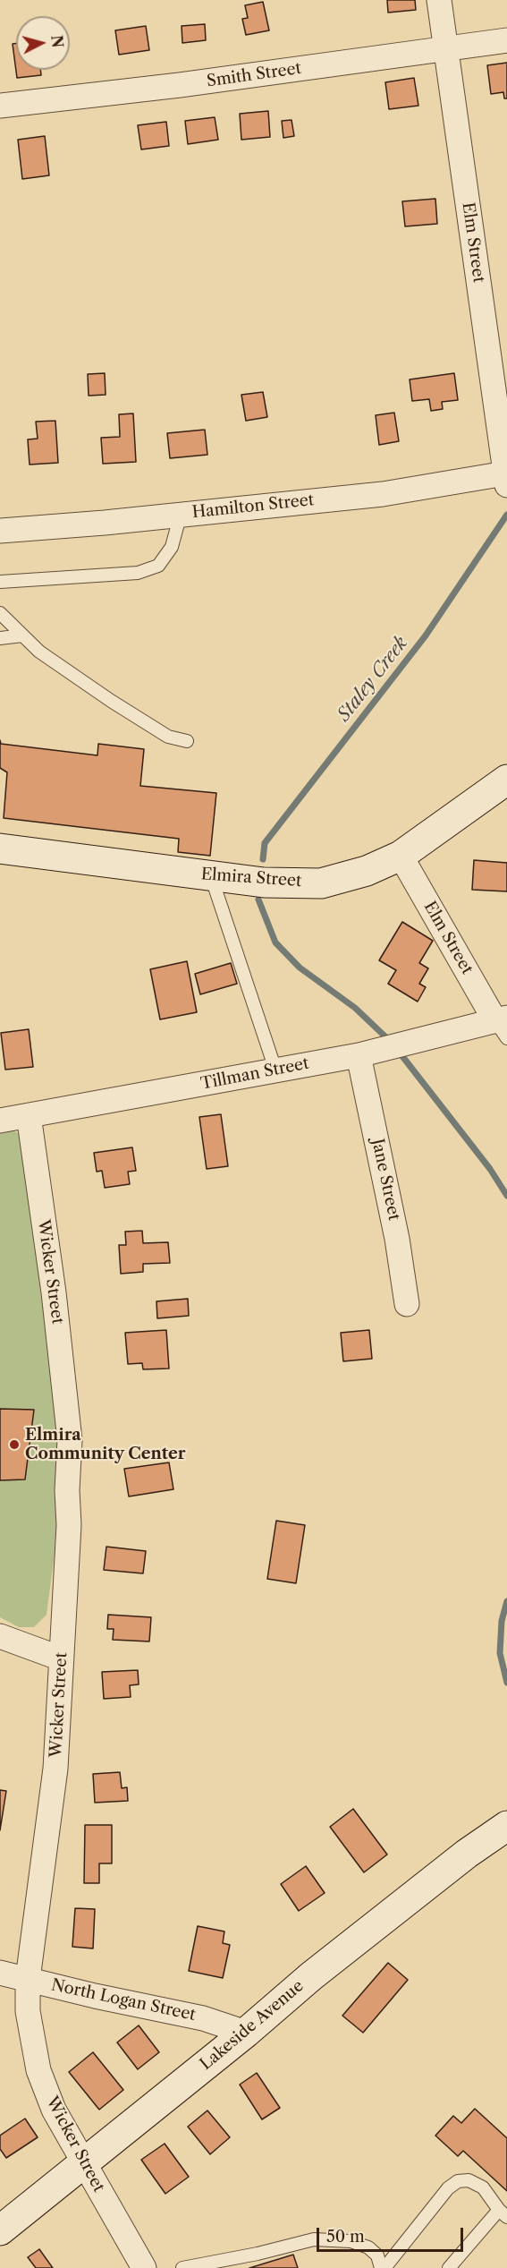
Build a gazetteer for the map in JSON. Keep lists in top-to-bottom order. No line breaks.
{"streets":{"street":["Smith Street","Elm Street","Hamilton Street","Elmira Street","Tillman Street","Jane Street","Wicker Street","North Logan Street","Lakeside Avenue"]},"crossings":[["Smith Street","Elm Street"],["Elm Street","Hamilton Street"],["Elm Street","Elmira Street"],["Elm Street","Tillman Street"],["Tillman Street","Jane Street"],["Tillman Street","Wicker Street"],["Wicker Street","North Logan Street"],["Wicker Street","Lakeside Avenue"],["North Logan Street","Lakeside Avenue"]],"water":["Staley Creek"],"places":["Elmira Community Center"],"scale_bar":"50 m","north":"right"}
